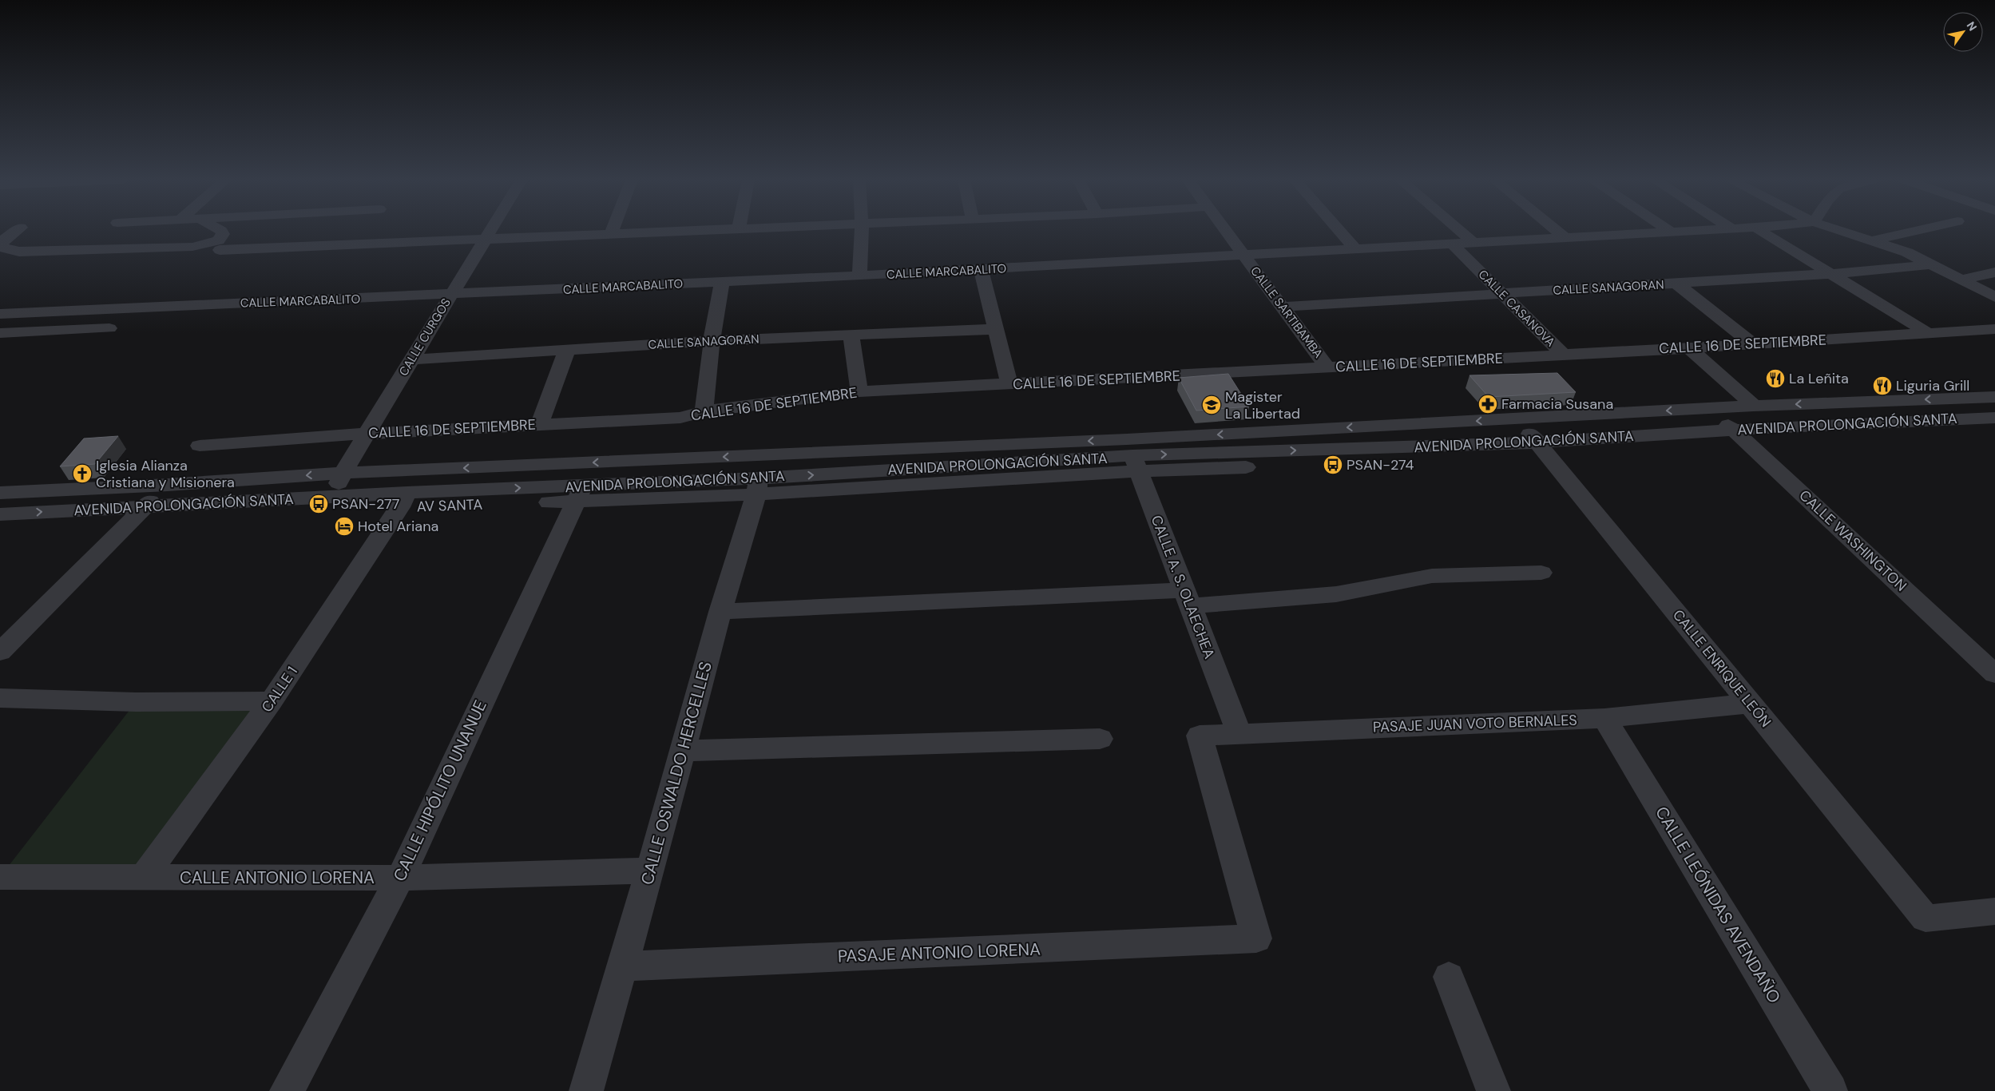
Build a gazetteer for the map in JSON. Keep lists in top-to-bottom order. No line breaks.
{"streets":{"street":["CALLE MARCABALITO","CALLE SANAGORAN","CALLE CASANOVA","CALLE SARTIBAMBA","CALLE CURGOS","CALLE 16 DE SEPTIEMBRE","AVENIDA PROLONGACIÓN SANTA","AV SANTA","CALLE WASHINGTON","CALLE A. S. OLAECHEA","CALLE ENRIQUE LEÓN","CALLE 1","PASAJE JUAN VOTO BERNALES","CALLE OSWALDO HERCELLES","CALLE HIPÓLITO UNANUE","CALLE ANTONIO LORENA","CALLE LEÓNIDAS AVENDAÑO","PASAJE ANTONIO LORENA"]},"crossings":[["CALLE MARCABALITO","CALLE CASANOVA"],["CALLE MARCABALITO","CALLE SARTIBAMBA"],["CALLE MARCABALITO","CALLE CURGOS"],["CALLE SANAGORAN","CALLE CASANOVA"],["CALLE SANAGORAN","CALLE SARTIBAMBA"],["CALLE SANAGORAN","CALLE CURGOS"],["CALLE CASANOVA","CALLE 16 DE SEPTIEMBRE"],["CALLE SARTIBAMBA","CALLE 16 DE SEPTIEMBRE"],["CALLE CURGOS","CALLE 16 DE SEPTIEMBRE"],["CALLE CURGOS","AVENIDA PROLONGACIÓN SANTA"],["AVENIDA PROLONGACIÓN SANTA","AV SANTA"],["AVENIDA PROLONGACIÓN SANTA","CALLE WASHINGTON"],["AVENIDA PROLONGACIÓN SANTA","CALLE A. S. OLAECHEA"],["AVENIDA PROLONGACIÓN SANTA","CALLE ENRIQUE LEÓN"],["AVENIDA PROLONGACIÓN SANTA","CALLE 1"],["AVENIDA PROLONGACIÓN SANTA","CALLE OSWALDO HERCELLES"],["AVENIDA PROLONGACIÓN SANTA","CALLE HIPÓLITO UNANUE"],["AV SANTA","CALLE 1"],["AV SANTA","CALLE HIPÓLITO UNANUE"],["CALLE A. S. OLAECHEA","PASAJE JUAN VOTO BERNALES"],["CALLE ENRIQUE LEÓN","PASAJE JUAN VOTO BERNALES"],["CALLE 1","CALLE ANTONIO LORENA"],["PASAJE JUAN VOTO BERNALES","CALLE LEÓNIDAS AVENDAÑO"],["PASAJE JUAN VOTO BERNALES","PASAJE ANTONIO LORENA"],["CALLE OSWALDO HERCELLES","CALLE ANTONIO LORENA"],["CALLE OSWALDO HERCELLES","PASAJE ANTONIO LORENA"],["CALLE HIPÓLITO UNANUE","CALLE ANTONIO LORENA"]],"places":{"restaurant":["La Leñita","Liguria Grill"],"pharmacy":["Farmacia Susana"],"school or university":["Magister La Libertad"],"bus stop":["PSAN-274","PSAN-277"],"church":["Iglesia Alianza Cristiana y Misionera"],"hotel":["Hotel Ariana"]},"north":"top right"}
